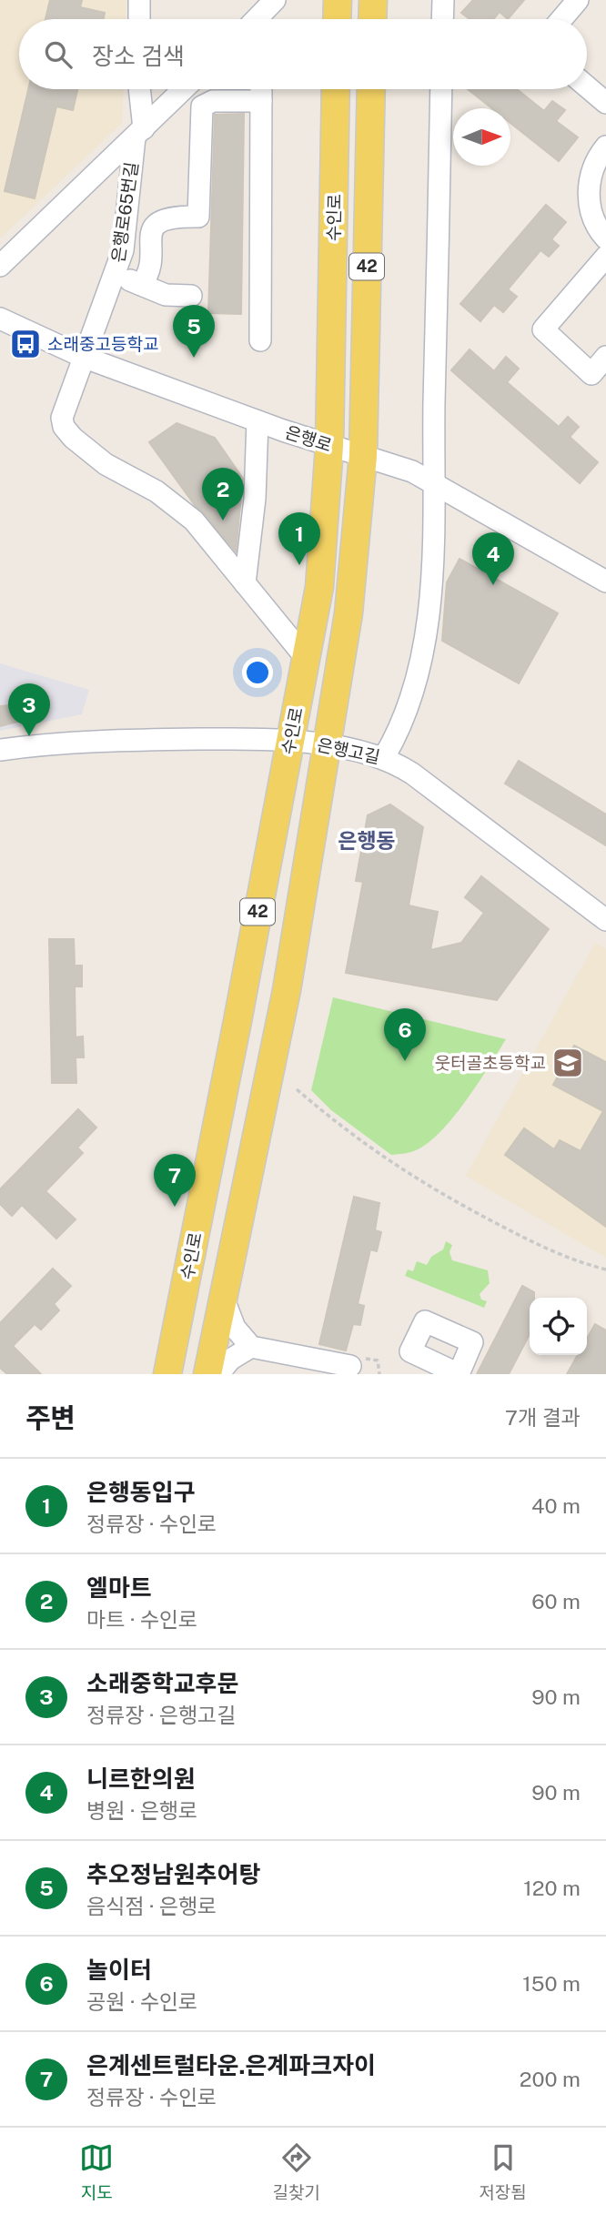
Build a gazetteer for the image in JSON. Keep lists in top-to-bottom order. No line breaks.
{"streets":{"main road":["수인로","42"],"street":["은행로65번길","은행로","은행고길"]},"crossings":[["은행로65번길","은행로"],["수인로","은행로"],["수인로","은행고길"]],"districts":["은행동"],"places":{"bus stop":["소래중고등학교"],"school or university":["웃터골초등학교"]},"north":"right","page":{"search":"장소 검색","pins":["5","2","1","4","3","6","7"],"heading":["주변","7개 결과"],"list":[{"mark":"1","name":"은행동입구","note":"정류장 · 수인로","value":"40 m"},{"mark":"2","name":"엘마트","note":"마트 · 수인로","value":"60 m"},{"mark":"3","name":"소래중학교후문","note":"정류장 · 은행고길","value":"90 m"},{"mark":"4","name":"니르한의원","note":"병원 · 은행로","value":"90 m"},{"mark":"5","name":"추오정남원추어탕","note":"음식점 · 은행로","value":"120 m"},{"mark":"6","name":"놀이터","note":"공원 · 수인로","value":"150 m"},{"mark":"7","name":"은계센트럴타운.은계파크자이","note":"정류장 · 수인로","value":"200 m"}],"nav":["지도","길찾기","저장됨"]}}
